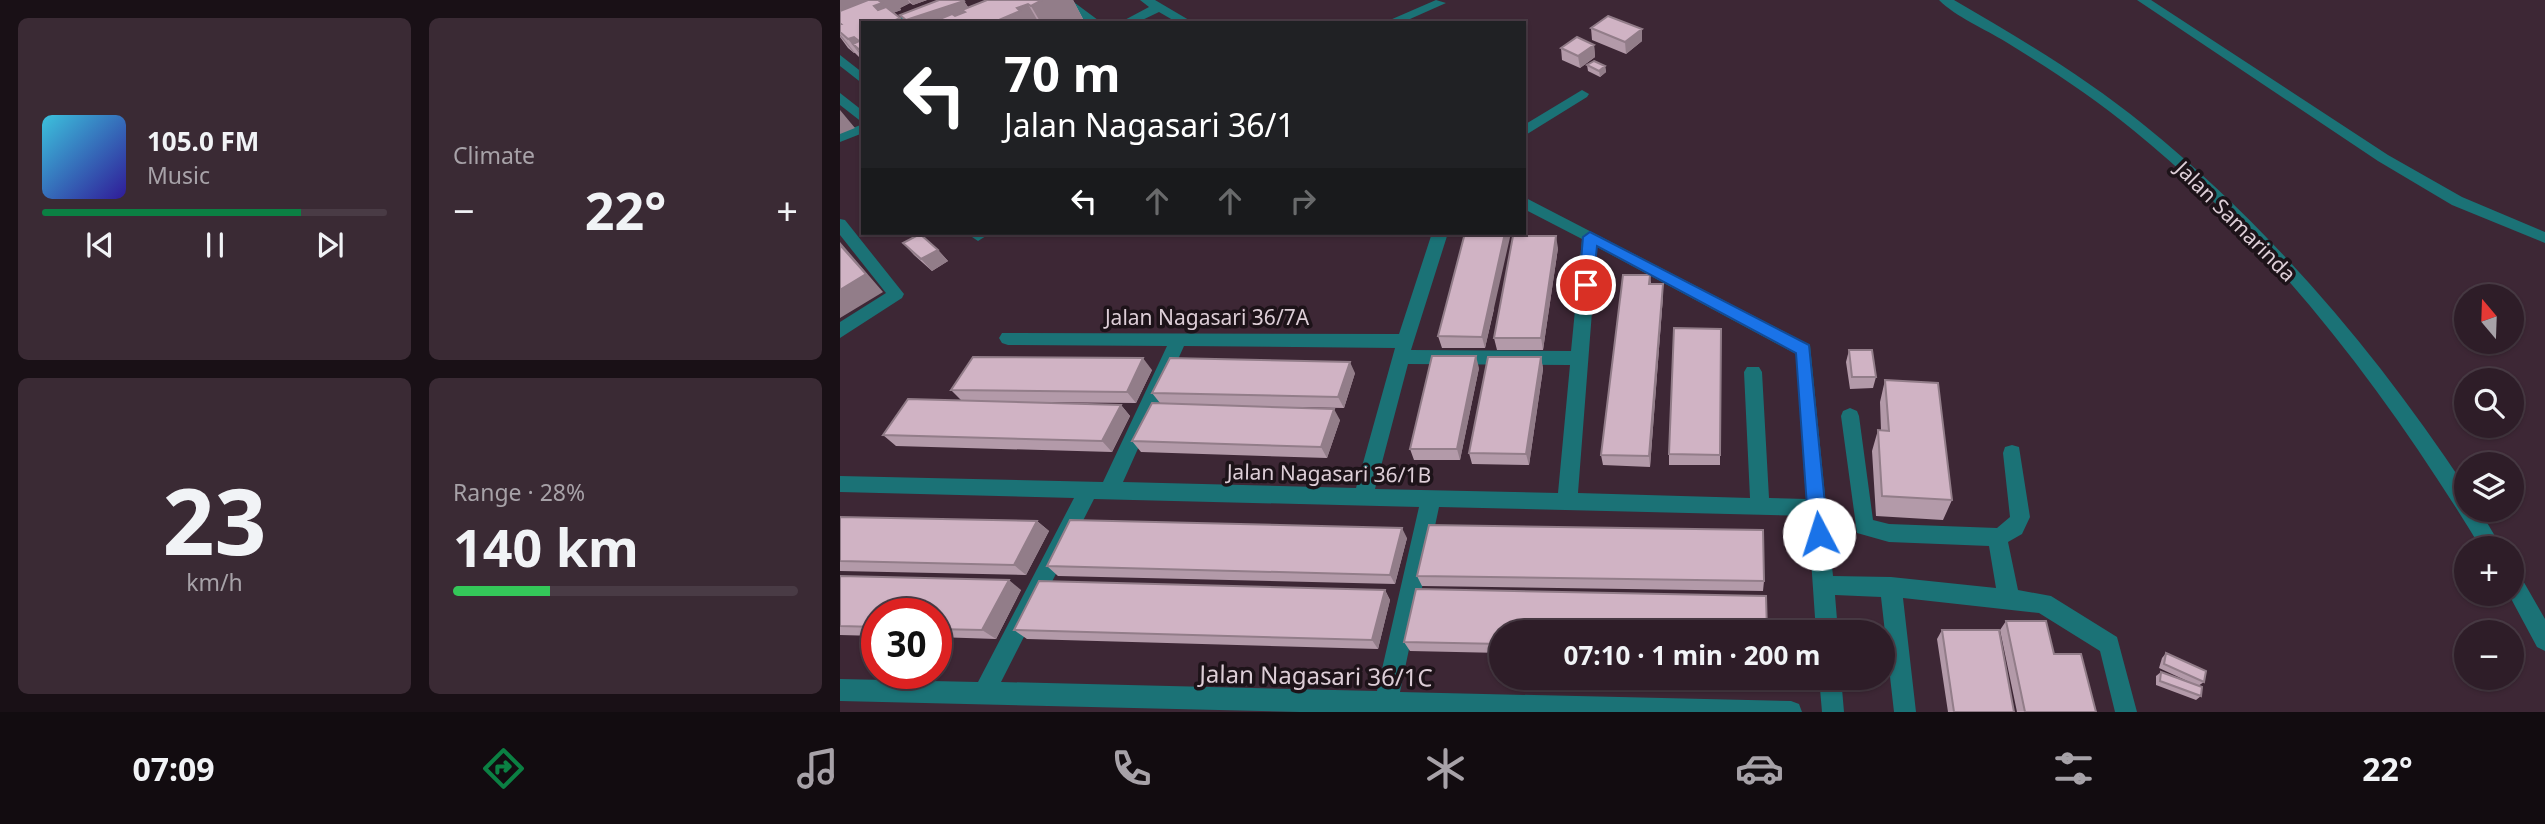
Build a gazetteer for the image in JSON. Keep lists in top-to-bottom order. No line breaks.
{"streets":{"street":["Jalan Samarinda","Jalan Nagasari 36/7A","Jalan Nagasari 36/1B","Jalan Nagasari 36/1C"]},"north":"top","page":{"tile":["Climate",["23","km/h"],["Range · 28%","140 km"]],"turn":["70 m","Jalan Nagasari 36/1"],"song":["105.0 FM","Music"],"heat":["−","22°","+"],"map_buttons":["+","−"],"limit":"30","trip":"07:10 · 1 min · 200 m","tabs":["07:09","22°"]}}
